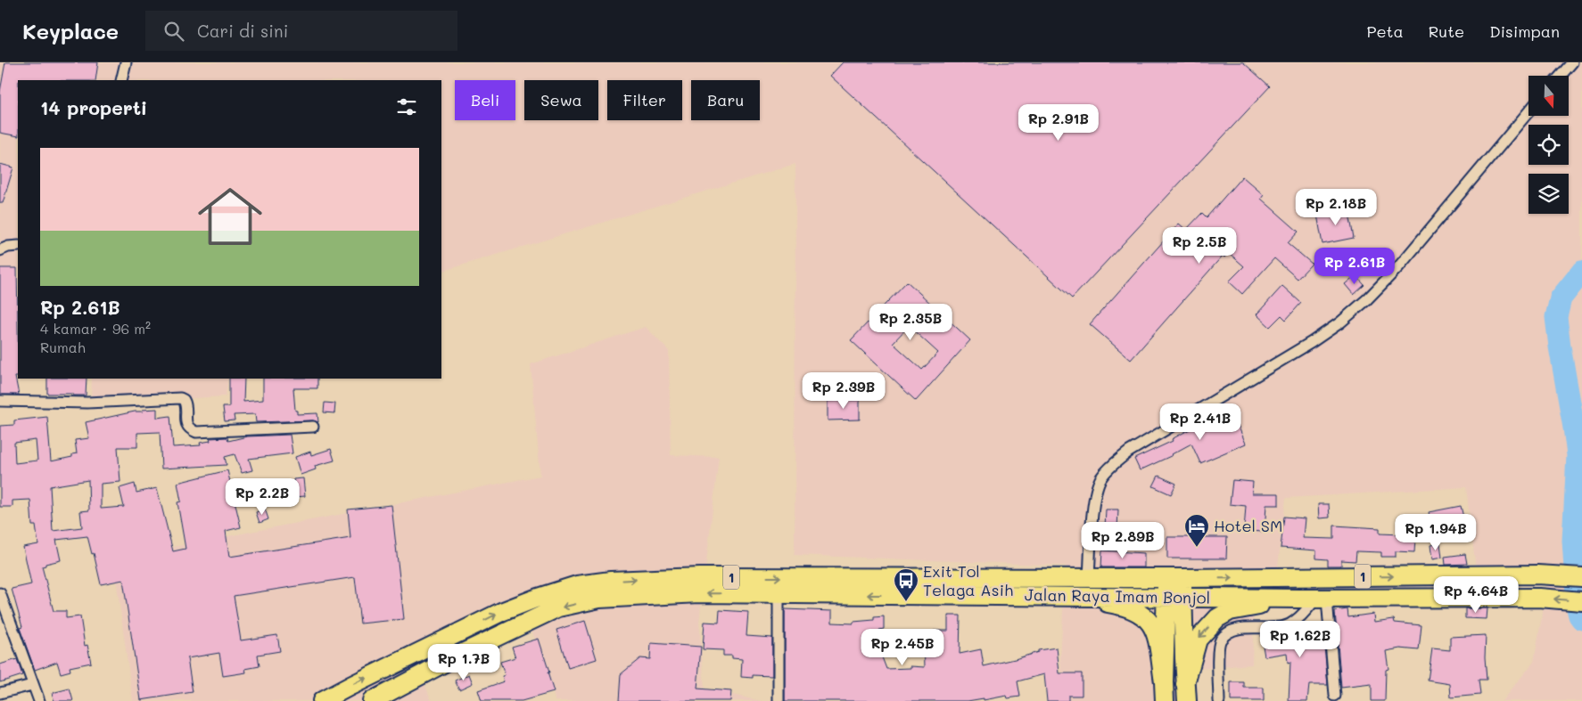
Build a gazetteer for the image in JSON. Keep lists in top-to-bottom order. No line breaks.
{"streets":{"highway":["1","Jalan Raya Imam Bonjol"]},"places":{"hotel":["Hotel SM"],"bus stop":["Exit Tol Telaga Asih"]},"north":"bottom","page":{"header":"Keyplace","search":"Cari di sini","nav":["Peta","Rute","Disimpan"],"chip":["Beli","Sewa","Filter","Baru"],"heading":"14 properti","price":["Rp 2.91B","Rp 2.18B","Rp 2.5B","Rp 2.61B","Rp 2.35B","Rp 2.39B","Rp 2.41B","Rp 2.2B","Rp 1.94B","Rp 2.89B","Rp 4.64B","Rp 1.62B","Rp 2.45B","Rp 1.7B"],"list":[{"name":"Rp 2.61B","note":"4 kamar · 96 m² · Rumah"}]}}
